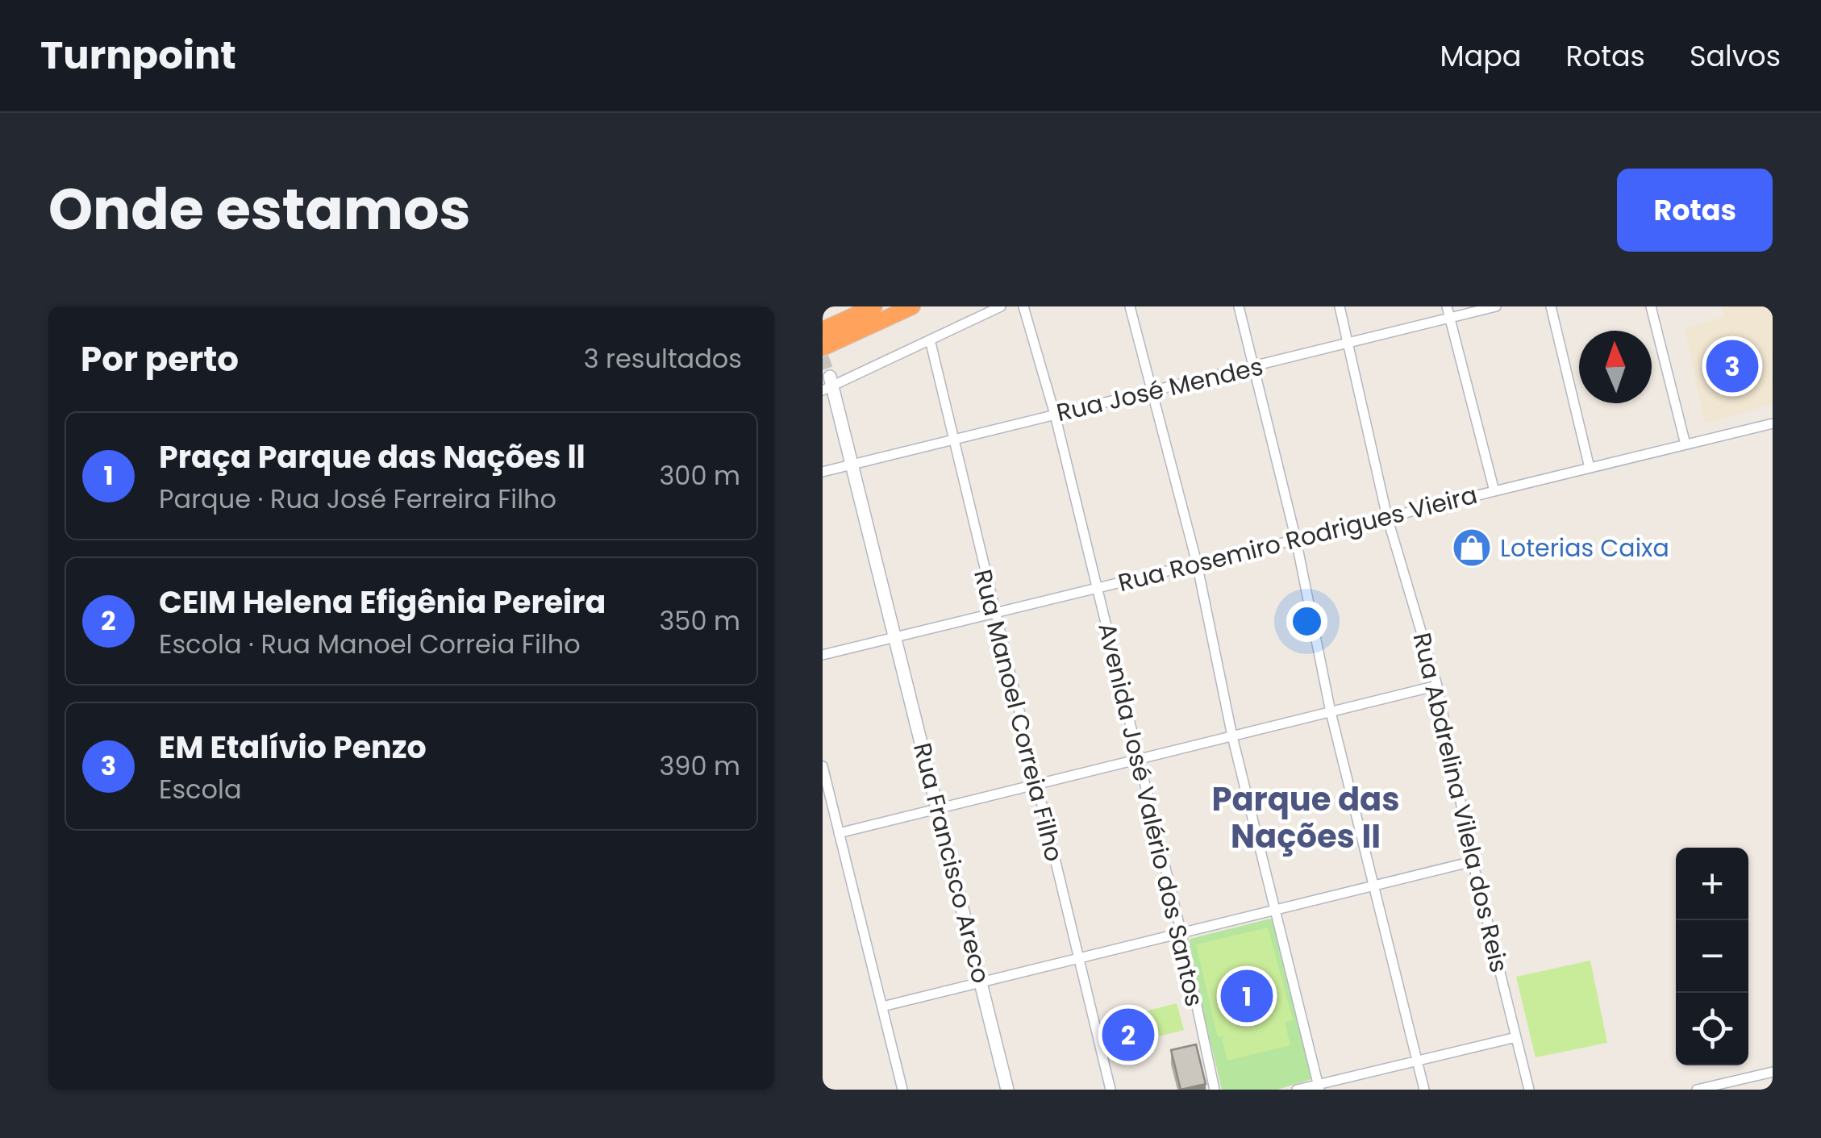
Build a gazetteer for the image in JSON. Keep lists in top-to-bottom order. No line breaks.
{"streets":{"street":["Rua José Mendes","Rua Rosemiro Rodrigues Vieira","Rua Manoel Correia Filho","Rua Abdrelina Vilela dos Reis","Avenida José Valério dos Santos","Rua Francisco Areco"]},"crossings":[["Rua José Mendes","Rua Manoel Correia Filho"],["Rua José Mendes","Rua Abdrelina Vilela dos Reis"],["Rua José Mendes","Avenida José Valério dos Santos"],["Rua José Mendes","Rua Francisco Areco"],["Rua Rosemiro Rodrigues Vieira","Rua Manoel Correia Filho"],["Rua Rosemiro Rodrigues Vieira","Rua Abdrelina Vilela dos Reis"],["Rua Rosemiro Rodrigues Vieira","Avenida José Valério dos Santos"],["Rua Rosemiro Rodrigues Vieira","Rua Francisco Areco"]],"districts":["Parque das Nações II"],"places":{"shop":["Loterias Caixa"]},"north":"top","page":{"header":"Turnpoint","nav":["Mapa","Rotas","Salvos"],"title":"Onde estamos","buttons":"Rotas","heading":["Por perto","3 resultados"],"pins":["3","1","2"],"list":[{"mark":"1","name":"Praça Parque das Nações ll","note":"Parque · Rua José Ferreira Filho","value":"300 m"},{"mark":"2","name":"CEIM Helena Efigênia Pereira","note":"Escola · Rua Manoel Correia Filho","value":"350 m"},{"mark":"3","name":"EM Etalívio Penzo","note":"Escola","value":"390 m"}],"map_buttons":["+","−"]}}
